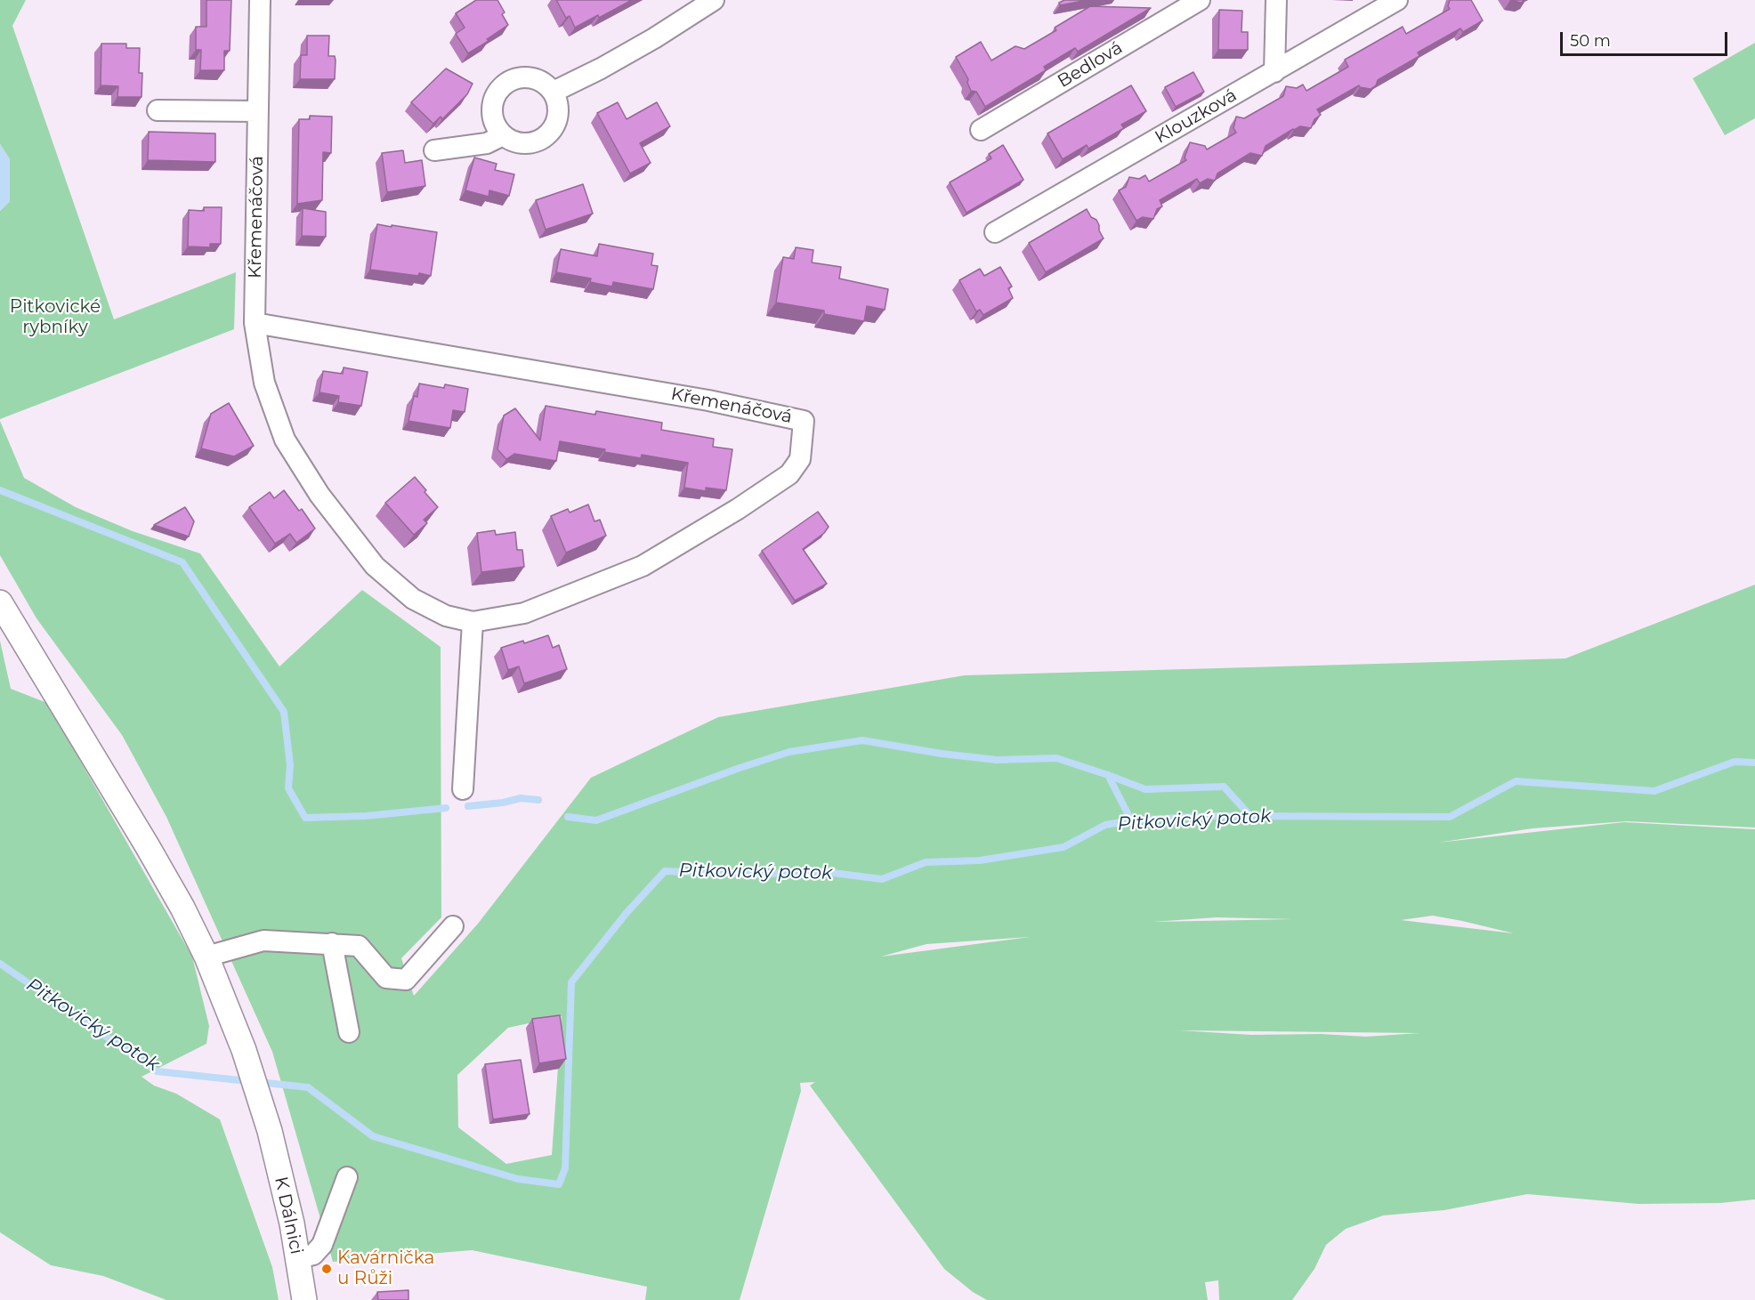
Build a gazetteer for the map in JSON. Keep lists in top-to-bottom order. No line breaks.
{"streets":{"street":["Bedlová","Klouzková","Křemenáčová","K Dálnici"]},"water":["Pitkovický potok"],"parks":["Pitkovické rybníky"],"places":["Kavárnička u Růži"],"scale_bar":"50 m"}
